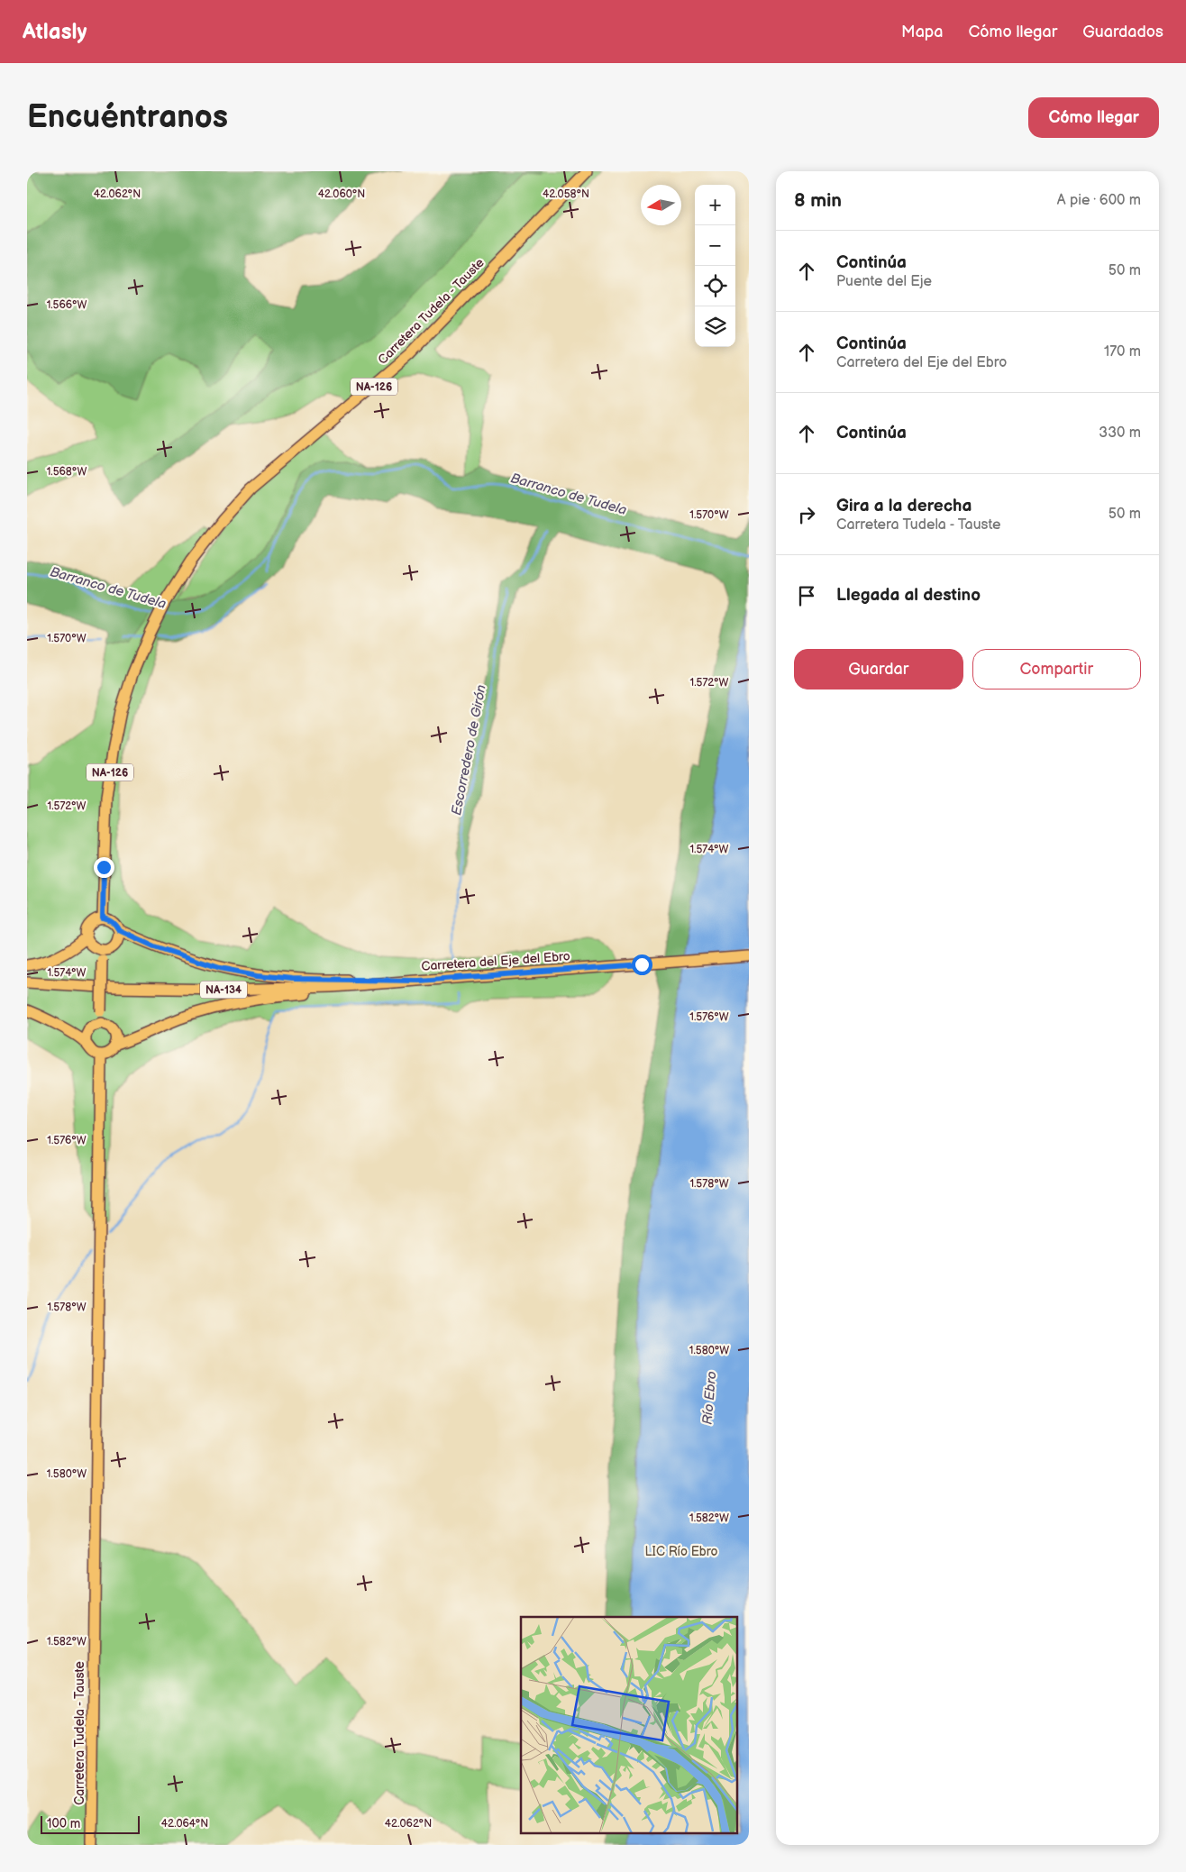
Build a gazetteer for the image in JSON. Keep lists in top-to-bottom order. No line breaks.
{"streets":{"main road":["Carretera Tudela - Tauste","NA-126","Carretera del Eje del Ebro","NA-134"]},"water":["Barranco de Tudela","Escorredero de Girón","Río Ebro"],"parks":["LIC Río Ebro"],"scale_bar":"100 m","north":"left","page":{"header":"Atlasly","nav":["Mapa","Cómo llegar","Guardados"],"buttons":["Cómo llegar",["Guardar","Compartir"]],"title":"Encuéntranos","heading":["8 min","A pie · 600 m"],"map_buttons":["+","−"],"list":[["Continúa","Puente del Eje","50 m"],["Continúa","Carretera del Eje del Ebro","170 m"],["Continúa","330 m"],["Gira a la derecha","Carretera Tudela - Tauste","50 m"],"Llegada al destino"],"scale":"100 m"},"coordinates":["42.062°N","42.060°N","42.058°N","1.566°W","1.568°W","1.570°W","1.572°W","1.574°W","1.576°W","1.578°W","1.580°W","1.582°W","42.064°N"]}
